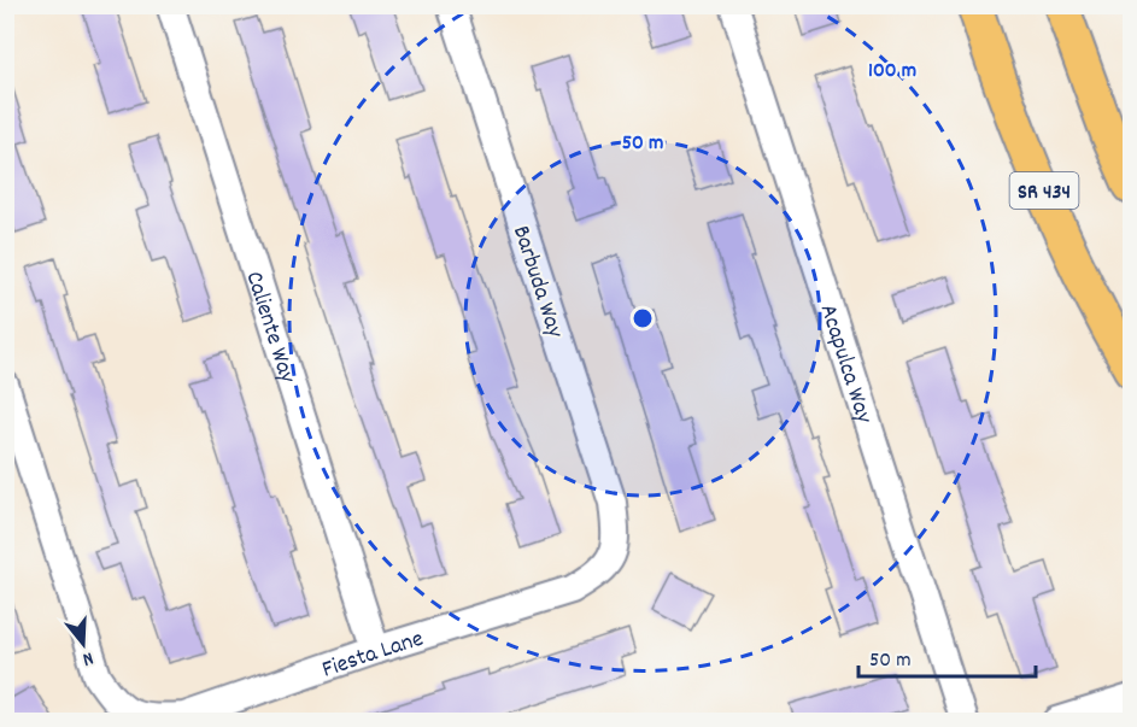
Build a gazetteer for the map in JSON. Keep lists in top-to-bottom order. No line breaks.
{"streets":{"main road":["SR 434"],"street":["Barbuda Way","Caliente Way","Acapulca Way","Fiesta Lane"]},"crossings":[["Barbuda Way","Fiesta Lane"],["Caliente Way","Fiesta Lane"]],"scale_bar":"50 m","north":"bottom","rings":["100 m","50 m"]}
